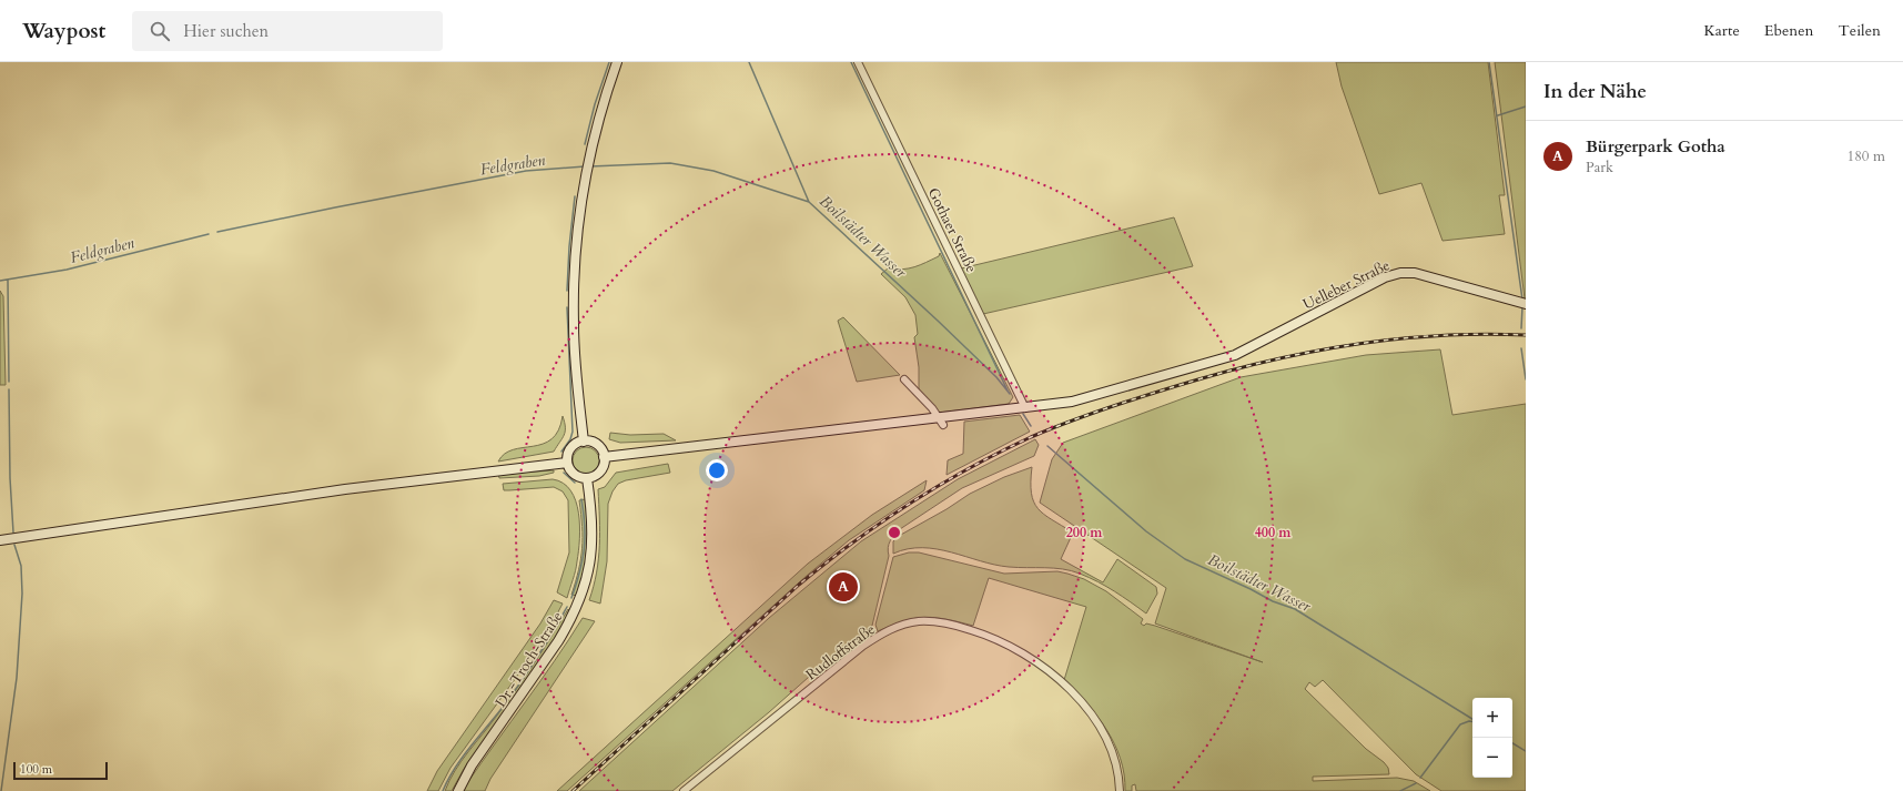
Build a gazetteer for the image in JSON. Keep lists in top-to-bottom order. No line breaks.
{"streets":{"street":["Gothaer Straße","Uelleber Straße","Rudloffstraße","Dr.-Troch-Straße"]},"crossings":[["Gothaer Straße","Uelleber Straße"],["Uelleber Straße","Dr.-Troch-Straße"]],"water":["Feldgraben","Boilstädter Wasser"],"scale_bar":"100 m","page":{"header":"Waypost","search":"Hier suchen","nav":["Karte","Ebenen","Teilen"],"heading":"In der Nähe","list":[{"mark":"A","name":"Bürgerpark Gotha","note":"Park","value":"180 m"}],"pins":"A","map_buttons":["+","−"],"scale":"100 m"},"rings":["200 m","400 m"]}
